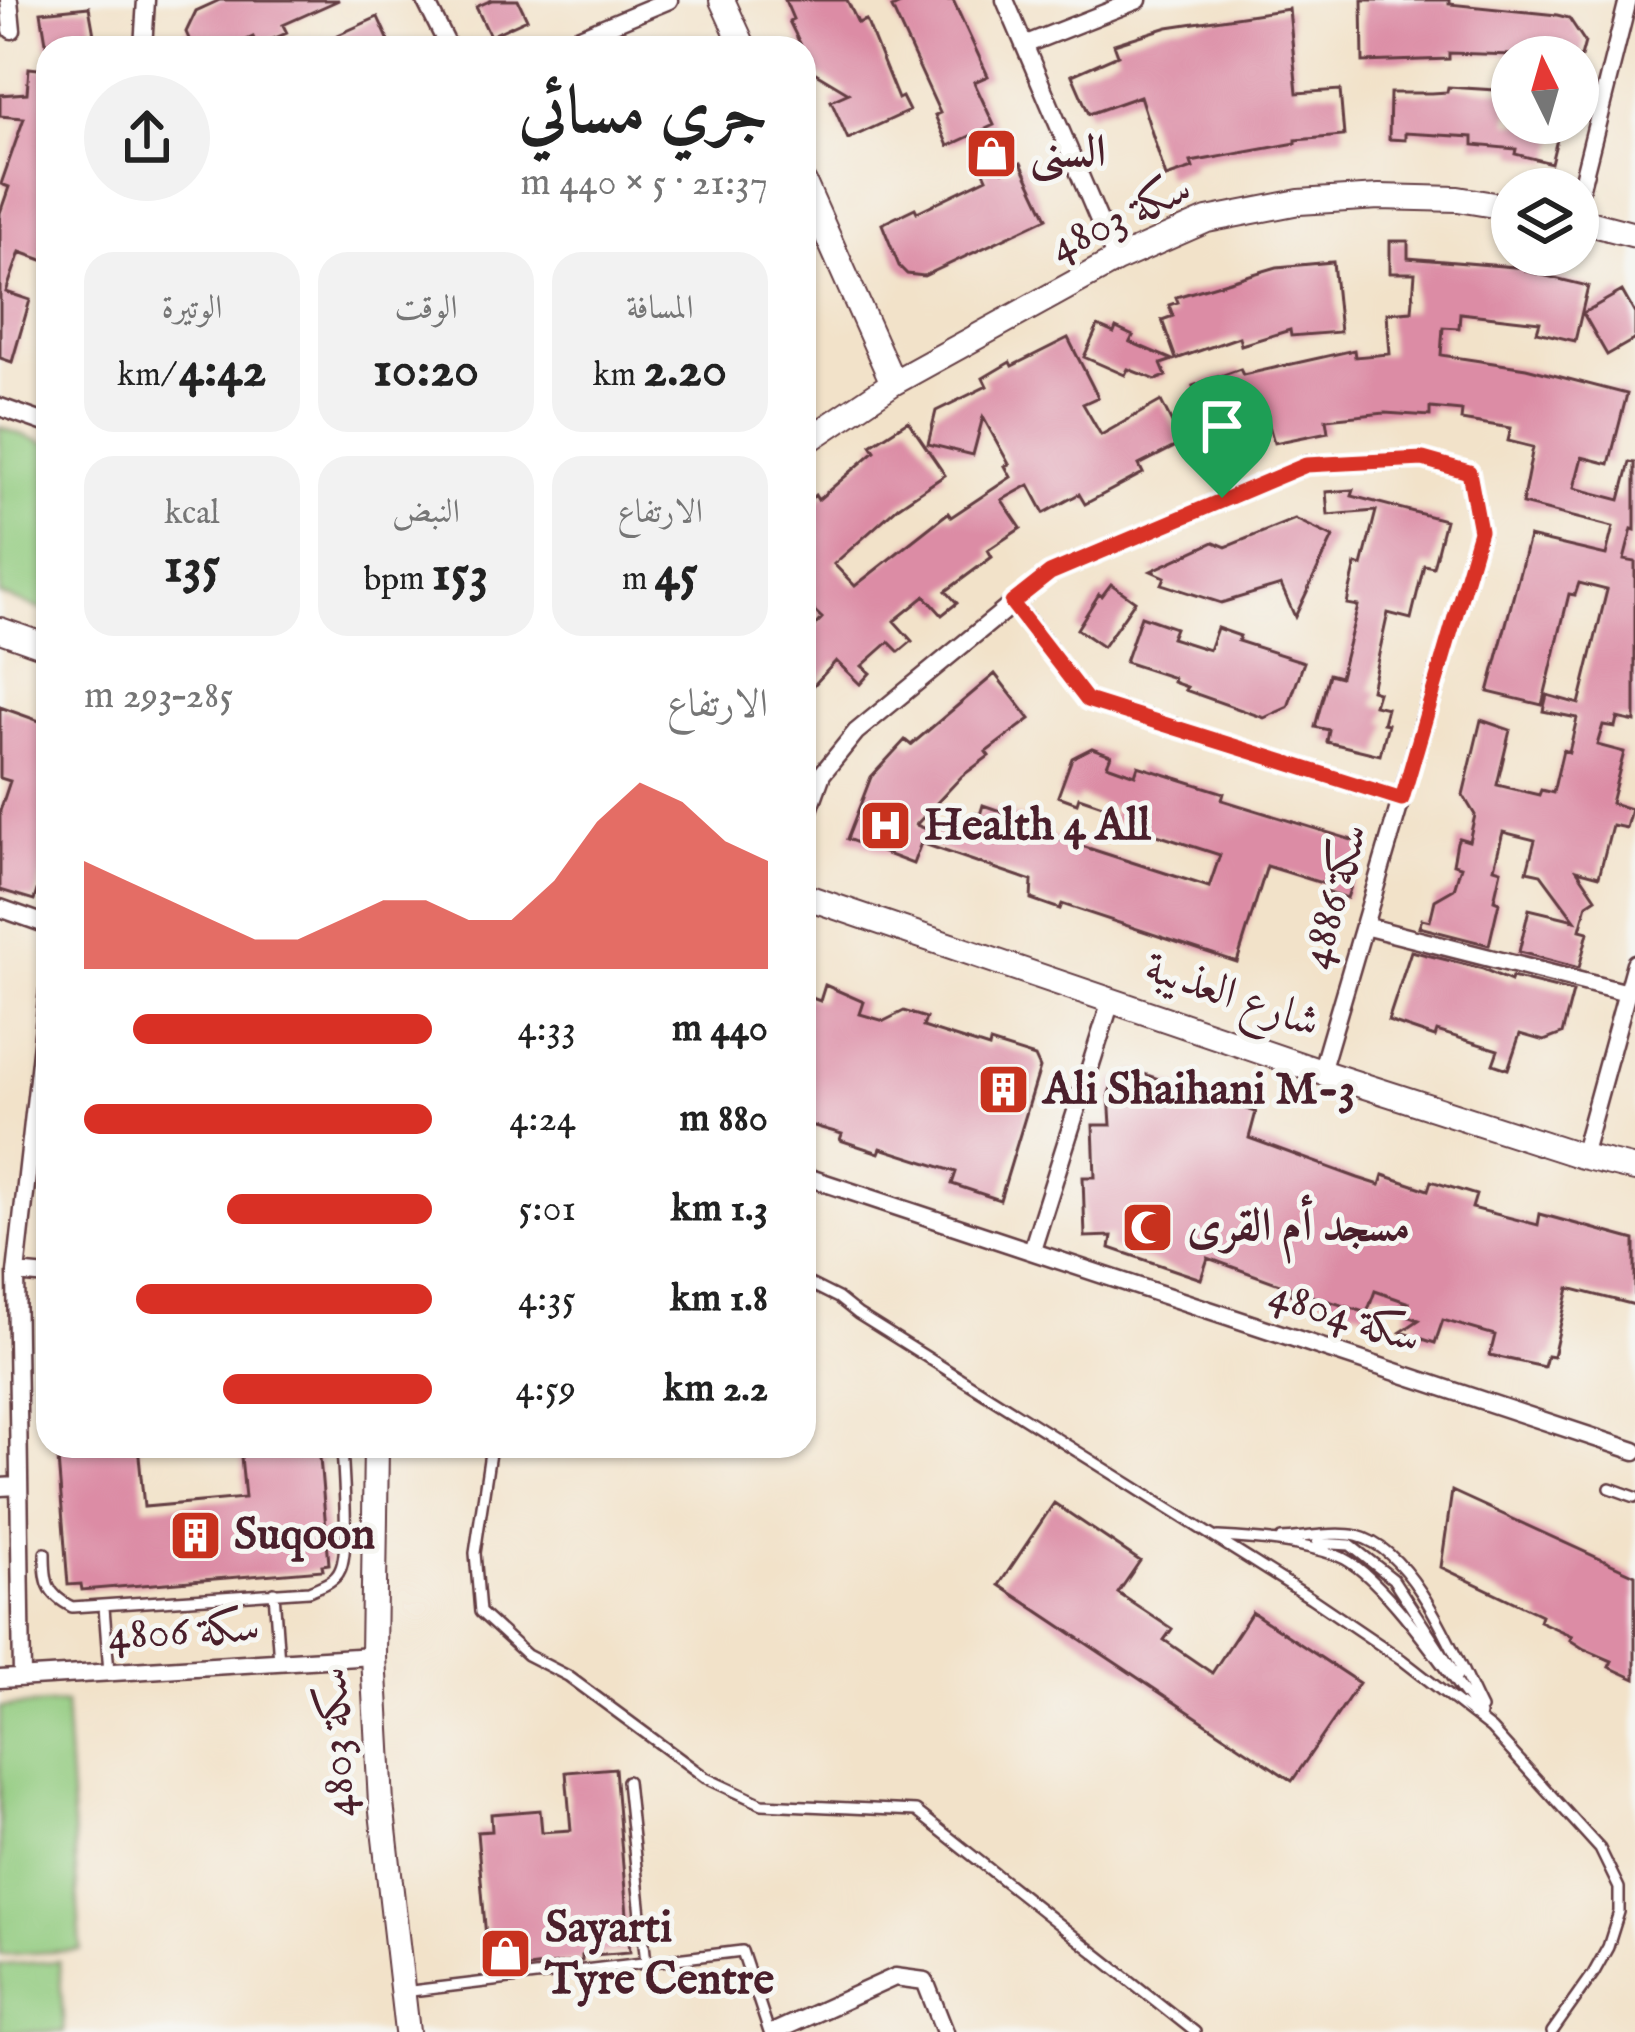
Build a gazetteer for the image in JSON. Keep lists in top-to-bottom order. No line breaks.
{"streets":{"street":["سكة 4803","سكة 4886","شارع العذيبة","سكة 4804","سكة 4806"]},"crossings":[["سكة 4803","سكة 4806"],["سكة 4886","شارع العذيبة"]],"places":{"shop":["السنى","Sayarti Tyre Centre"],"hospital":["Health 4 All"],"building":["Ali Shaihani M-3","Suqoon"],"mosque":["مسجد أم القرى"]},"north":"top","page":{"heading":["جري مسائي","21:37 · 5 × 440 m"],"stats":[["المسافة","2.20 km"],["الوقت","10:20"],["الوتيرة","4:42 /km"],["الارتفاع","45 m"],["النبض","153 bpm"],["kcal","135"]],"chart":["الارتفاع","285–293 m"],"list":[{"name":"440 m","note":"4:33"},{"name":"880 m","note":"4:24"},{"name":"1.3 km","note":"5:01"},{"name":"1.8 km","note":"4:35"},{"name":"2.2 km","note":"4:59"}]}}
